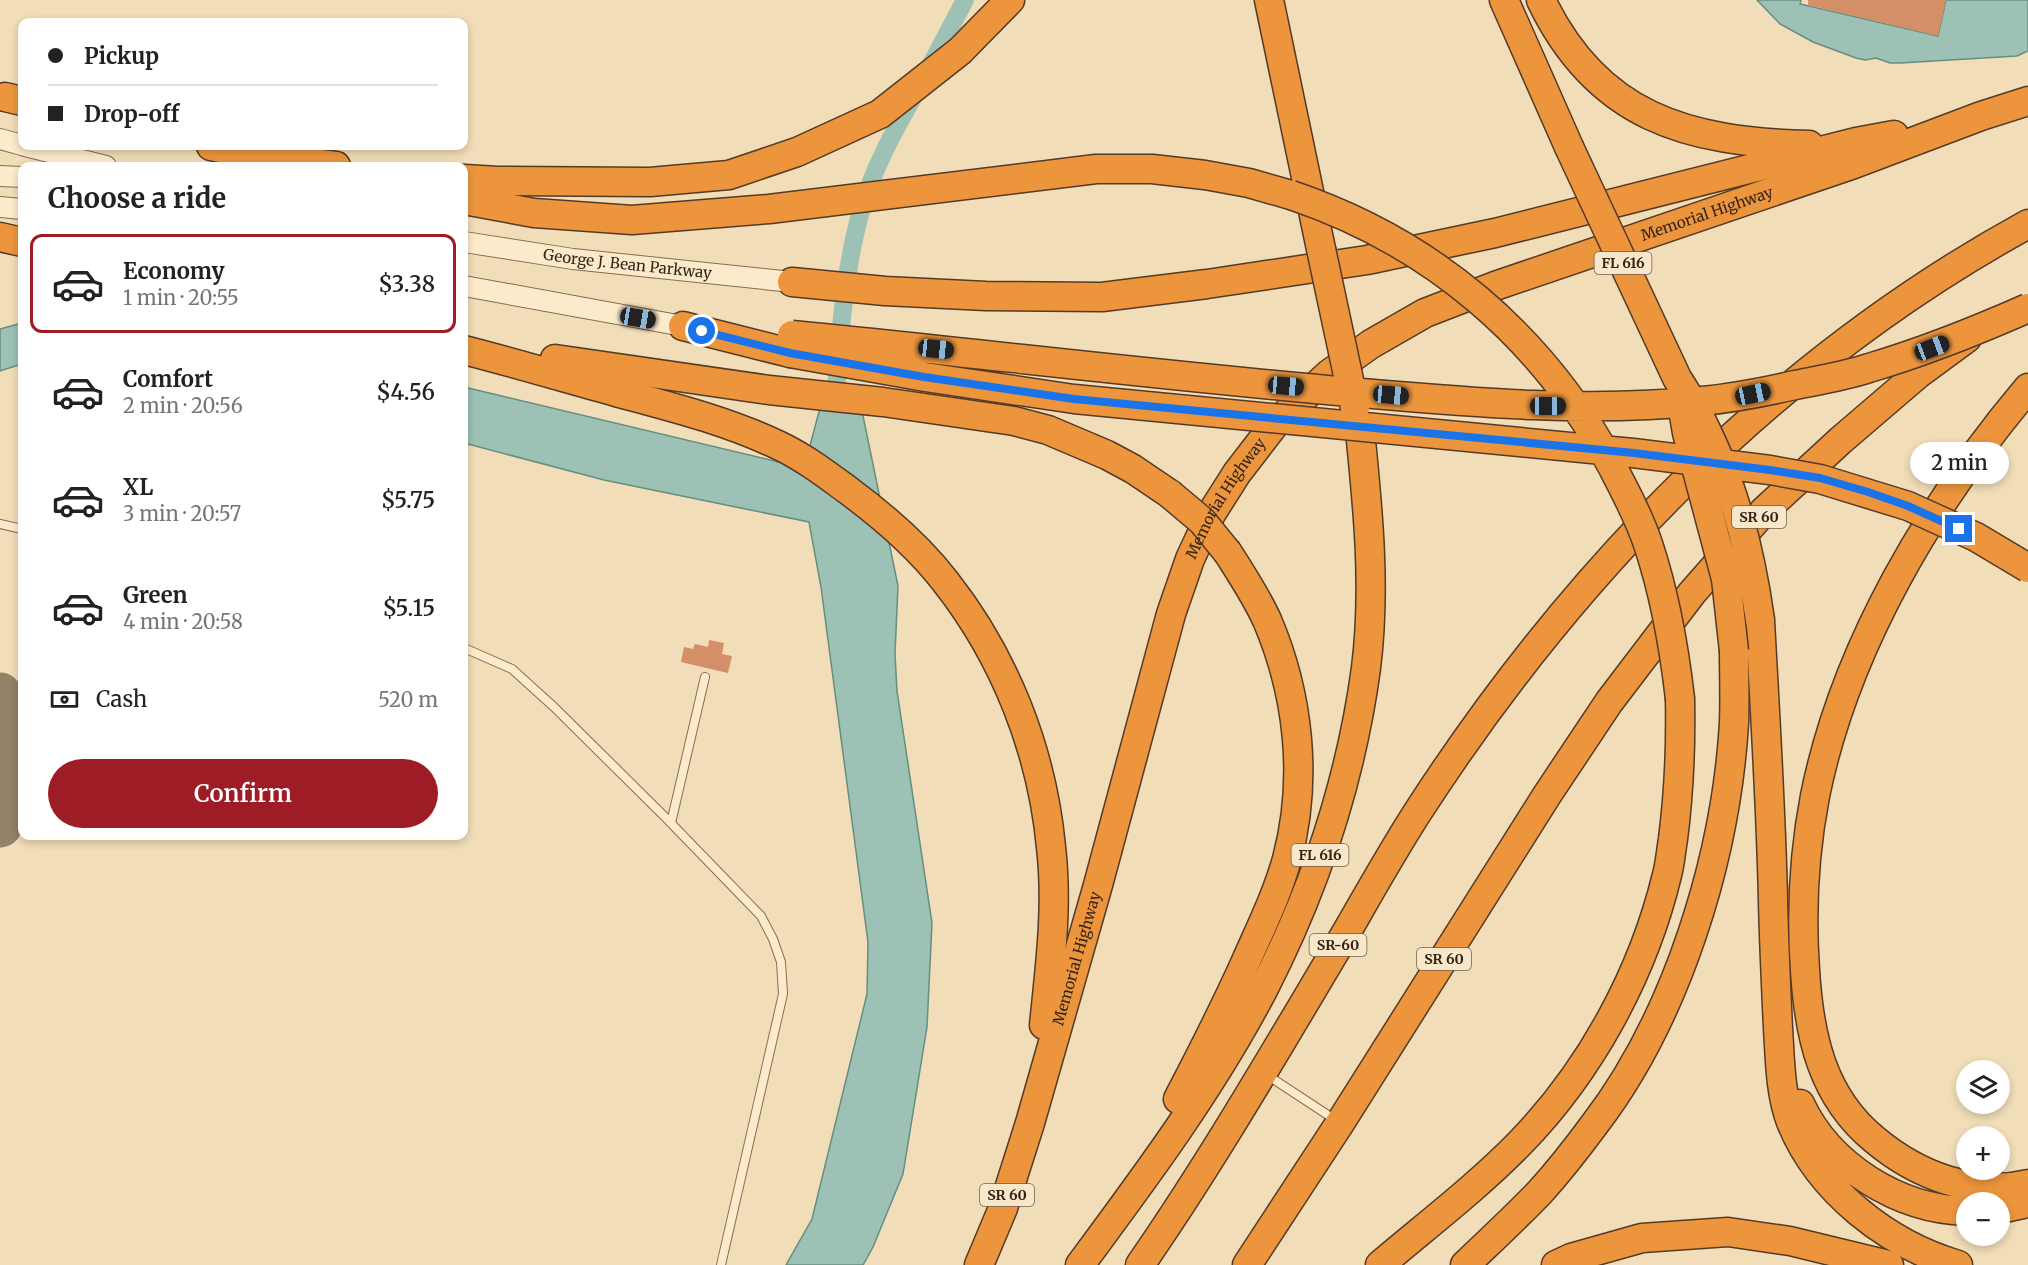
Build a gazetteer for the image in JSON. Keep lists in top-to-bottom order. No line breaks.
{"streets":{"highway":["Memorial Highway","FL 616","SR 60","SR-60"],"street":["George J. Bean Parkway"]},"page":{"banner":["Pickup","Drop-off"],"heading":"Choose a ride","list":[{"name":"Economy","note":"1 min · 20:55","value":"$3.38"},{"name":"Comfort","note":"2 min · 20:56","value":"$4.56"},{"name":"XL","note":"3 min · 20:57","value":"$5.75"},{"name":"Green","note":"4 min · 20:58","value":"$5.15"}],"bubble":"2 min","pay":["Cash","520 m"],"buttons":"Confirm","map_buttons":["+","−"]}}
